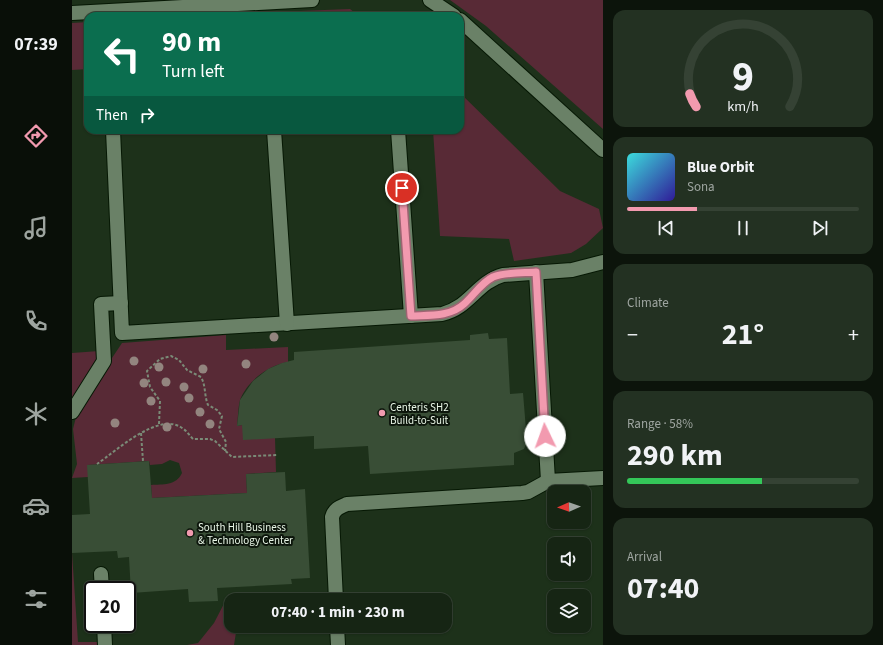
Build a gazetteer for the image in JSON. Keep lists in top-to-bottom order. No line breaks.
{"places":["Centeris SH2 Build-to-Suit","South Hill Business & Technology Center"],"north":"left","page":{"tabs":"07:39","turn":["90 m","Turn left"],"then":"Then","song":["Blue Orbit","Sona"],"tile":["Climate",["Range · 58%","290 km"],["Arrival","07:40"]],"heat":["−","21°","+"],"limit":"20","trip":"07:40 · 1 min · 230 m","gauge":["9","km/h"]}}
